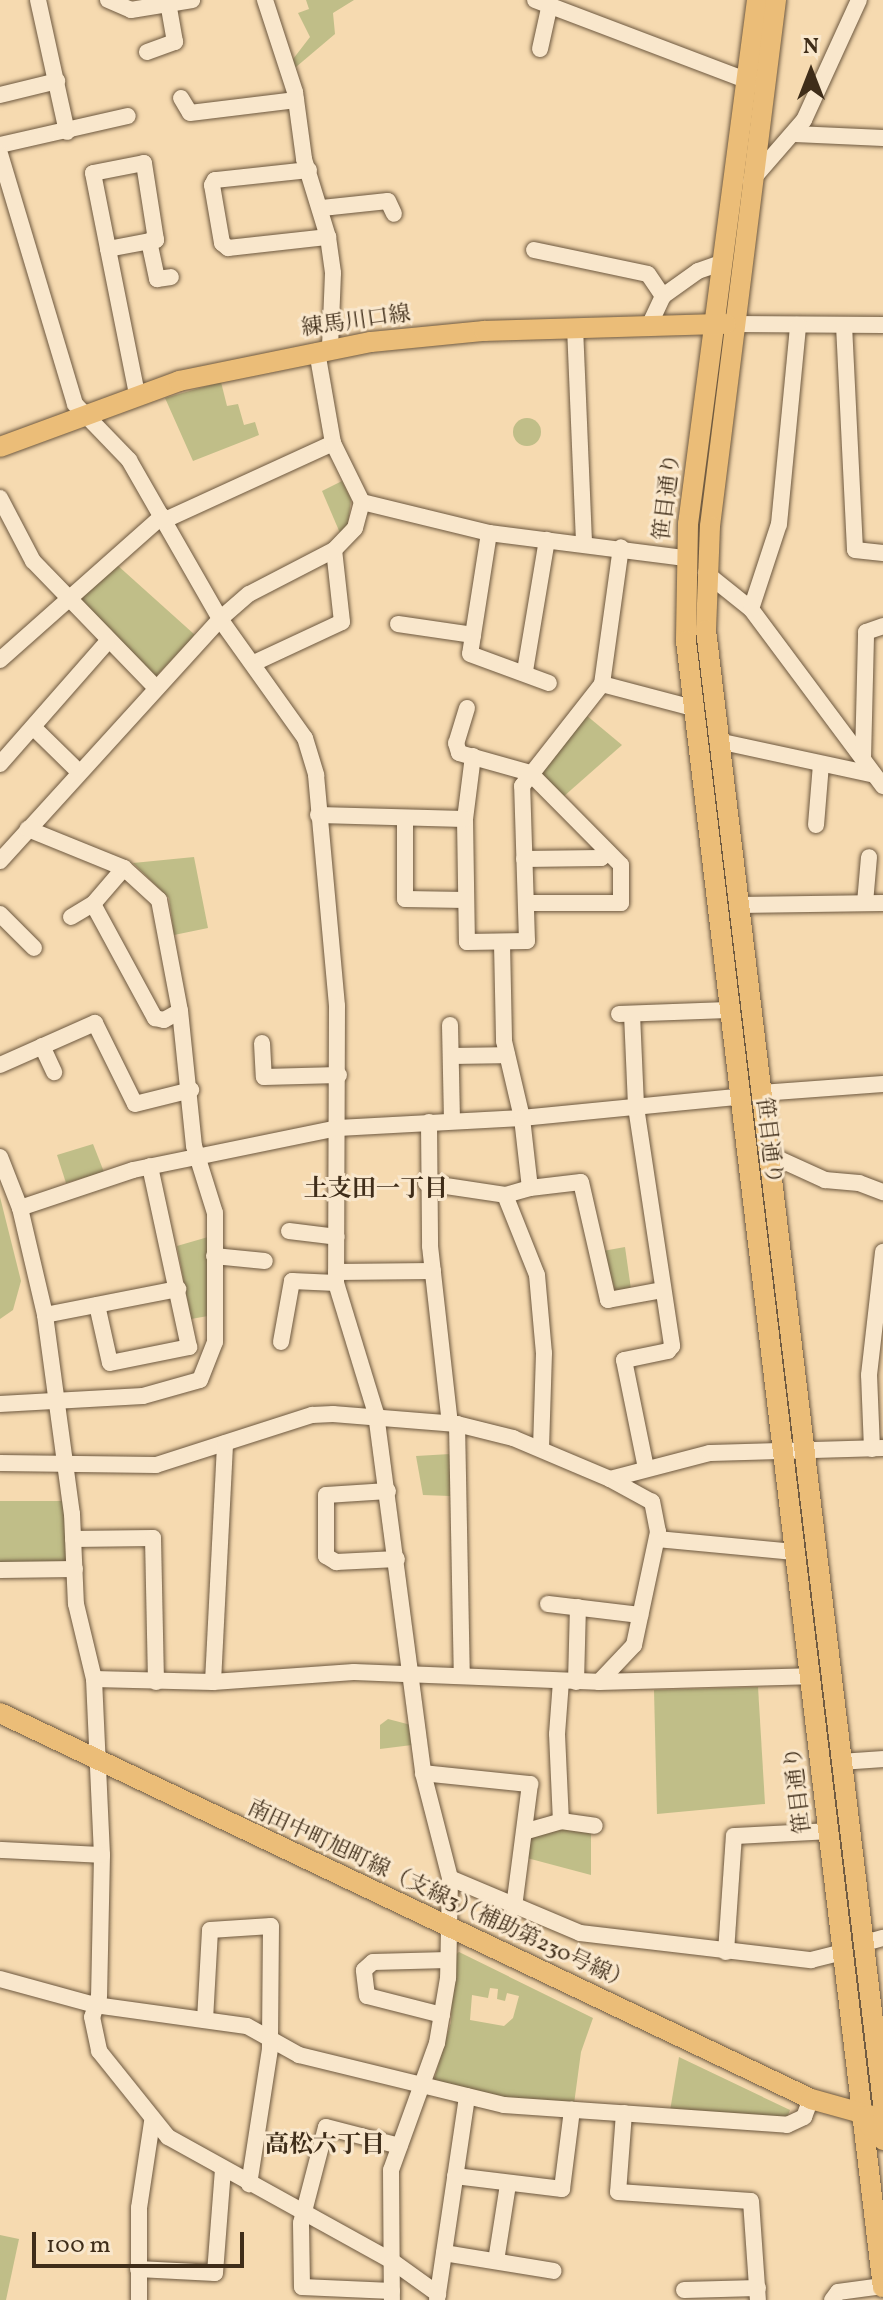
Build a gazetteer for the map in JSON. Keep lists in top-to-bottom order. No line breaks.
{"streets":{"main road":["練馬川口線","笹目通り","南田中町旭町線（支線3）（補助第230号線）"]},"crossings":[["練馬川口線","笹目通り"],["笹目通り","南田中町旭町線（支線3）（補助第230号線）"]],"districts":["土支田一丁目","高松六丁目"],"scale_bar":"100 m","north":"top"}
